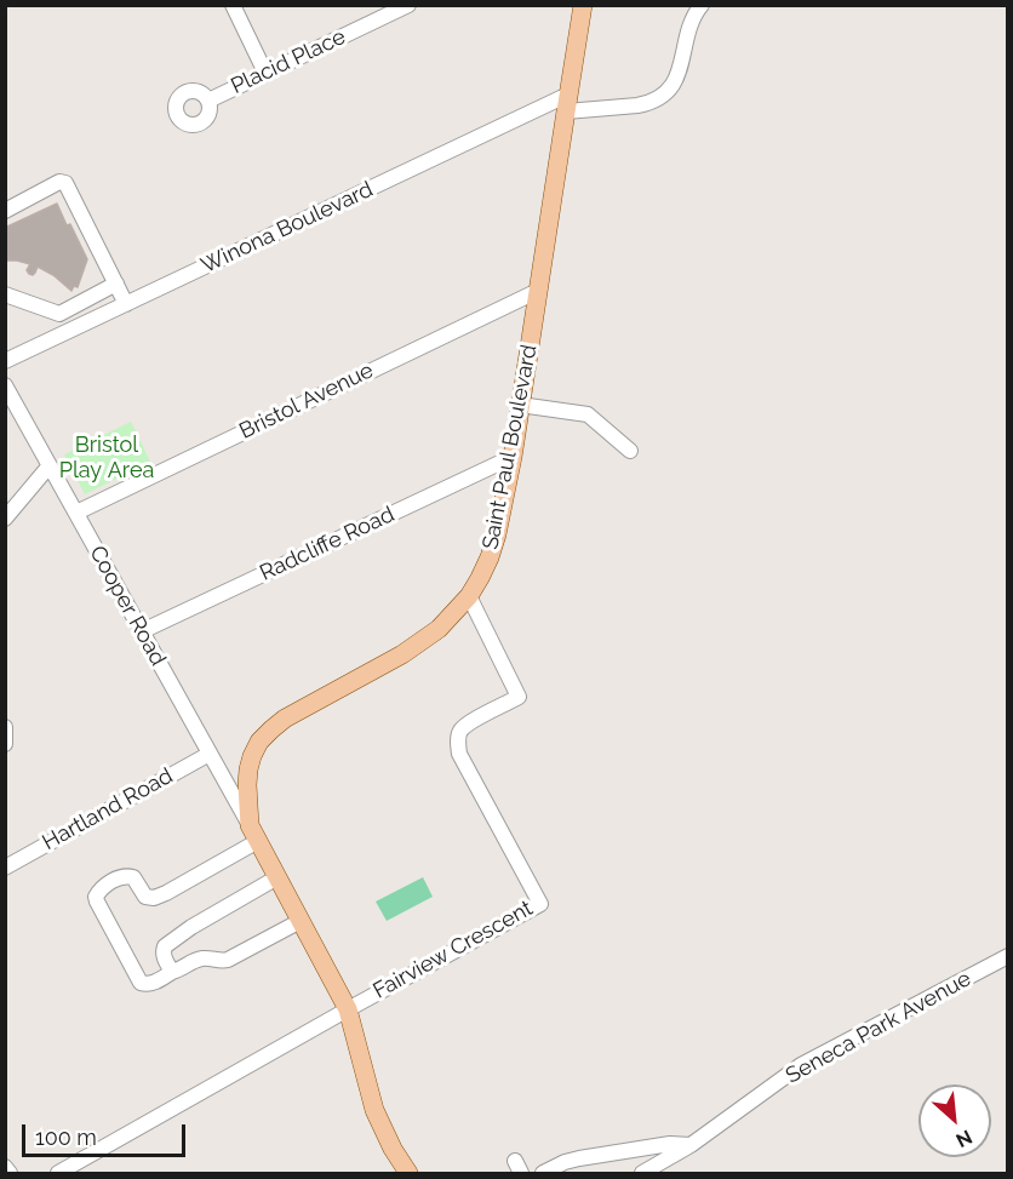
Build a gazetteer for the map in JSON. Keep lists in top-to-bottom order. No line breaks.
{"streets":{"main road":["Saint Paul Boulevard"],"street":["Placid Place","Winona Boulevard","Bristol Avenue","Radcliffe Road","Cooper Road","Hartland Road","Fairview Crescent","Seneca Park Avenue"]},"crossings":[["Winona Boulevard","Saint Paul Boulevard"],["Bristol Avenue","Saint Paul Boulevard"],["Bristol Avenue","Cooper Road"],["Saint Paul Boulevard","Radcliffe Road"],["Saint Paul Boulevard","Cooper Road"],["Saint Paul Boulevard","Fairview Crescent"],["Radcliffe Road","Cooper Road"],["Cooper Road","Hartland Road"]],"parks":["Bristol Play Area"],"scale_bar":"100 m","north":"bottom right"}
